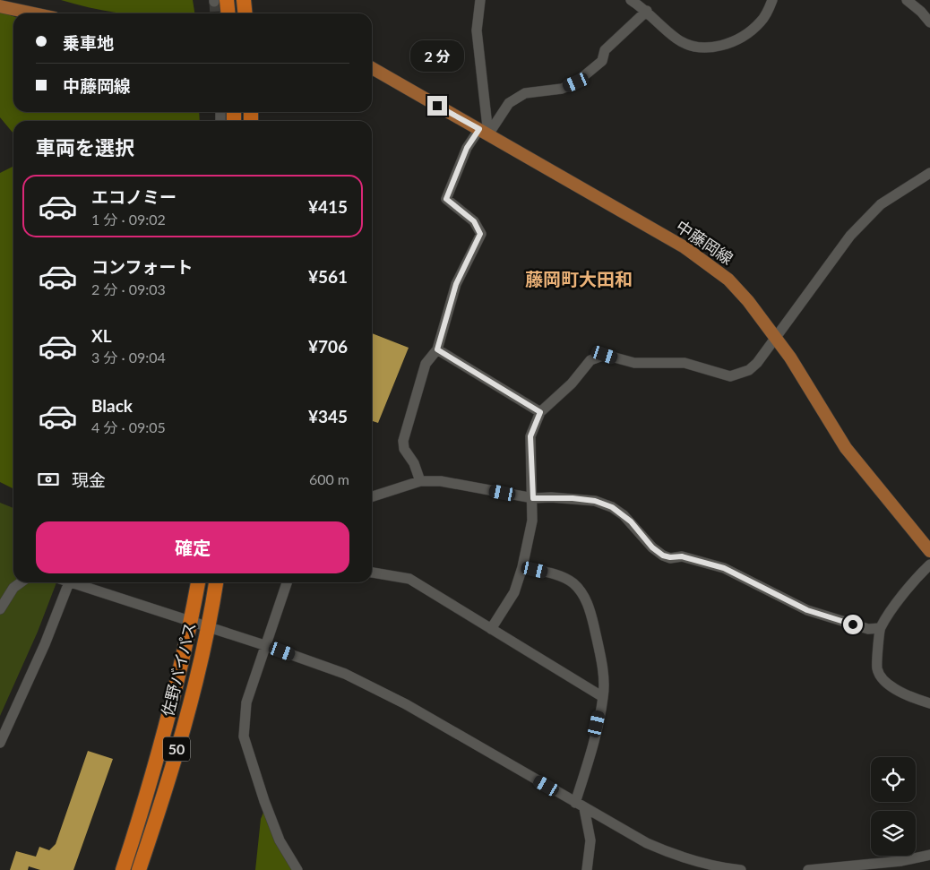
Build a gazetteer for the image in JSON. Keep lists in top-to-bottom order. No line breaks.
{"streets":{"highway":["佐野バイパス","50"],"main road":["中藤岡線"]},"districts":["藤岡町大田和"],"page":{"banner":["乗車地","中藤岡線"],"bubble":"2 分","heading":"車両を選択","list":[{"name":"エコノミー","note":"1 分 · 09:02","value":"¥415"},{"name":"コンフォート","note":"2 分 · 09:03","value":"¥561"},{"name":"XL","note":"3 分 · 09:04","value":"¥706"},{"name":"Black","note":"4 分 · 09:05","value":"¥345"}],"pay":["現金","600 m"],"buttons":"確定"}}
